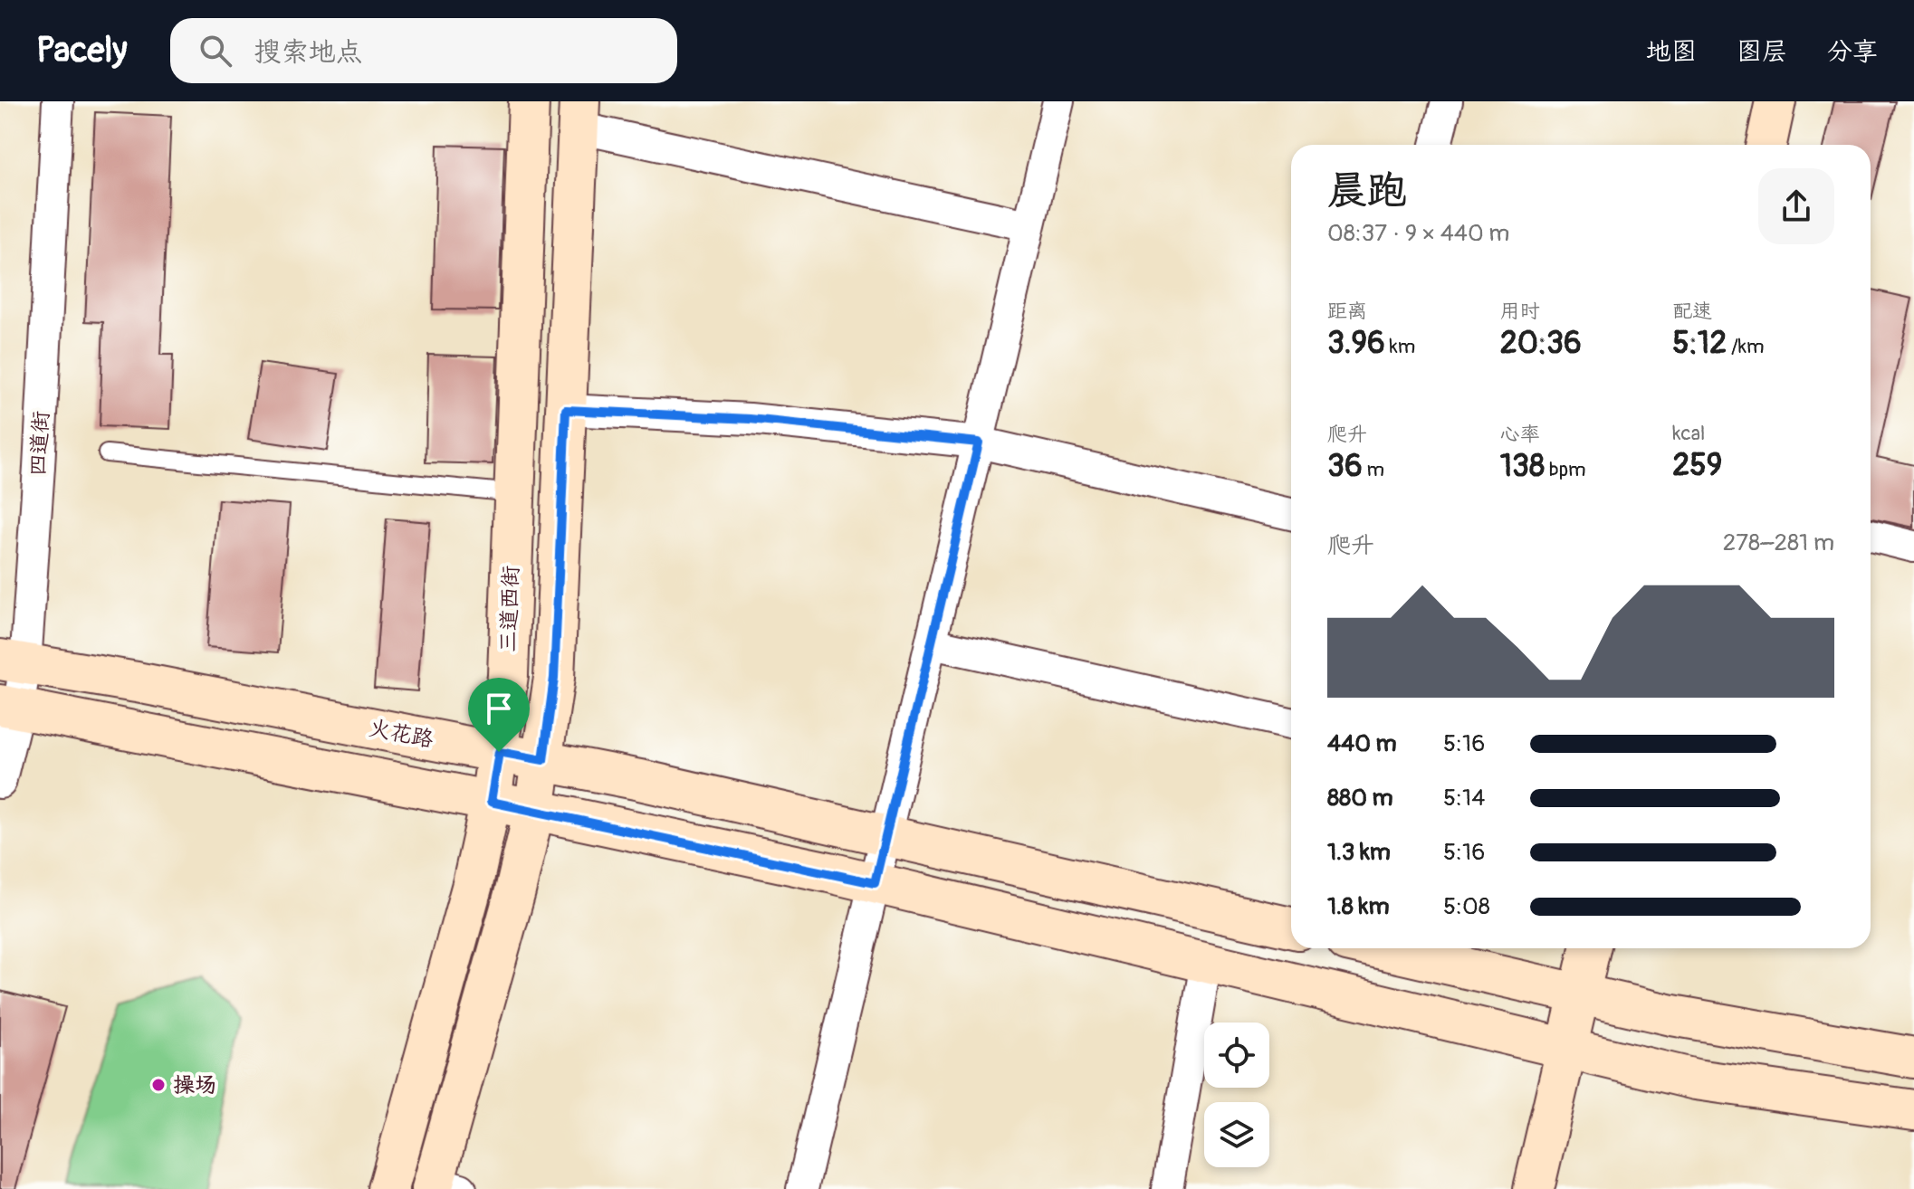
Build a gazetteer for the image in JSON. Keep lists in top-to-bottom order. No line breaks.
{"streets":{"street":["四道街","三道西街","火花路"]},"crossings":[["四道街","火花路"],["三道西街","火花路"]],"places":["操场"],"page":{"header":"Pacely","search":"搜索地点","nav":["地图","图层","分享"],"heading":["晨跑","08:37 · 9 × 440 m"],"stats":[["距离","3.96 km"],["用时","20:36"],["配速","5:12 /km"],["爬升","36 m"],["心率","138 bpm"],["kcal","259"]],"chart":["爬升","278–281 m"],"list":[{"name":"440 m","note":"5:16"},{"name":"880 m","note":"5:14"},{"name":"1.3 km","note":"5:16"},{"name":"1.8 km","note":"5:08"}]}}
